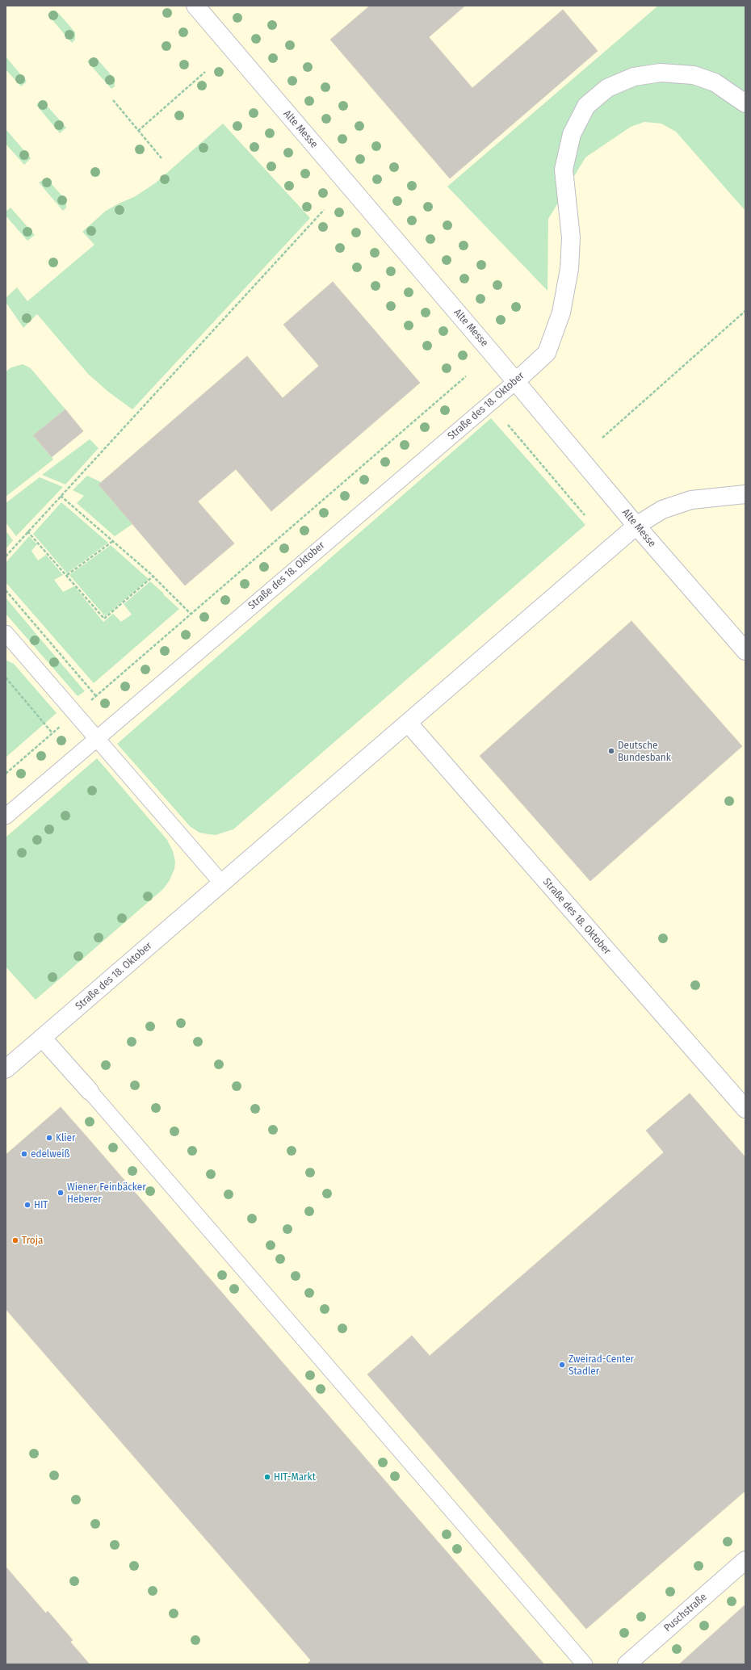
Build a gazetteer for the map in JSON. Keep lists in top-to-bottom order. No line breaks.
{"streets":{"street":["Alte Messe","Straße des 18. Oktober","Puschstraße"]},"crossings":[["Alte Messe","Straße des 18. Oktober"]],"places":["Deutsche Bundesbank","Klier","edelweiß","Wiener Feinbäcker Heberer","HIT","Troja","Zweirad-Center Stadler","HIT-Markt"]}
